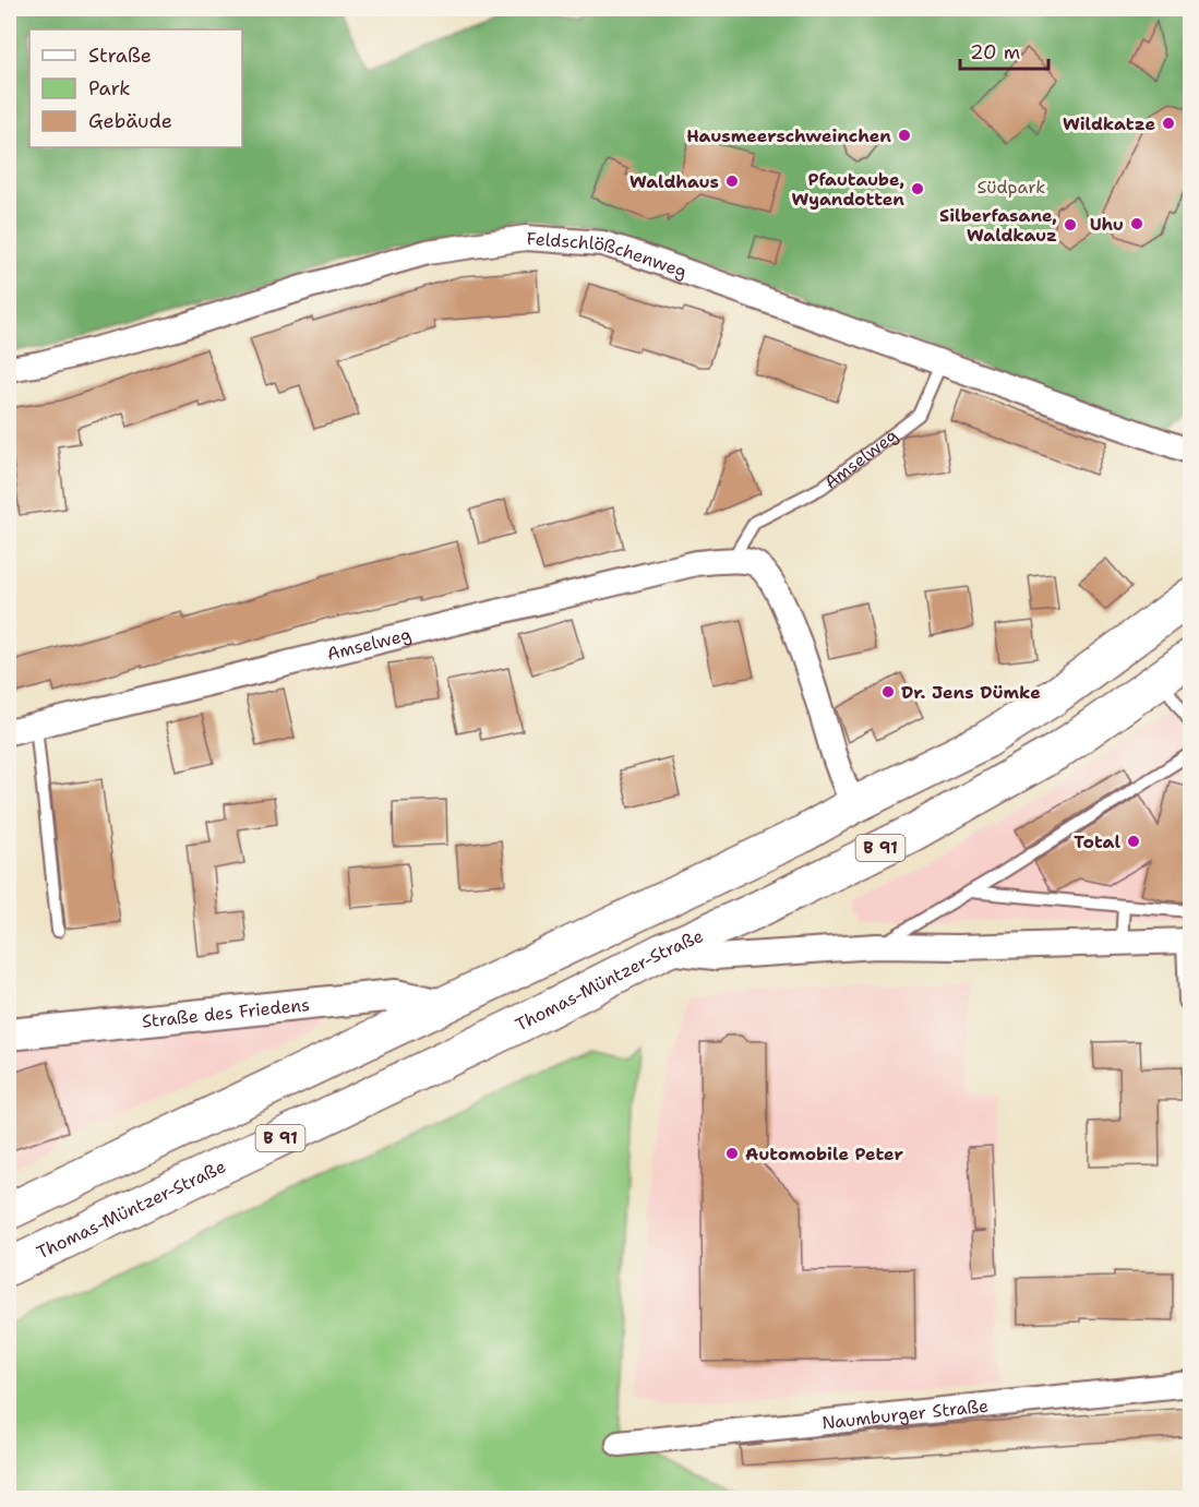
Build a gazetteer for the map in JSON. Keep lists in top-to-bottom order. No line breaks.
{"streets":{"main road":["B 91","Thomas-Müntzer-Straße"],"street":["Feldschlößchenweg","Amselweg","Straße des Friedens","Naumburger Straße"]},"crossings":[["Feldschlößchenweg","Amselweg"],["Amselweg","B 91"],["B 91","Straße des Friedens"]],"parks":["Südpark"],"places":["Wildkatze","Hausmeerschweinchen","Waldhaus","Pfautaube, Wyandotten","Uhu","Silberfasane, Waldkauz","Dr. Jens Dümke","Total","Automobile Peter"],"legend":["Straße","Park","Gebäude"],"scale_bar":"20 m"}
